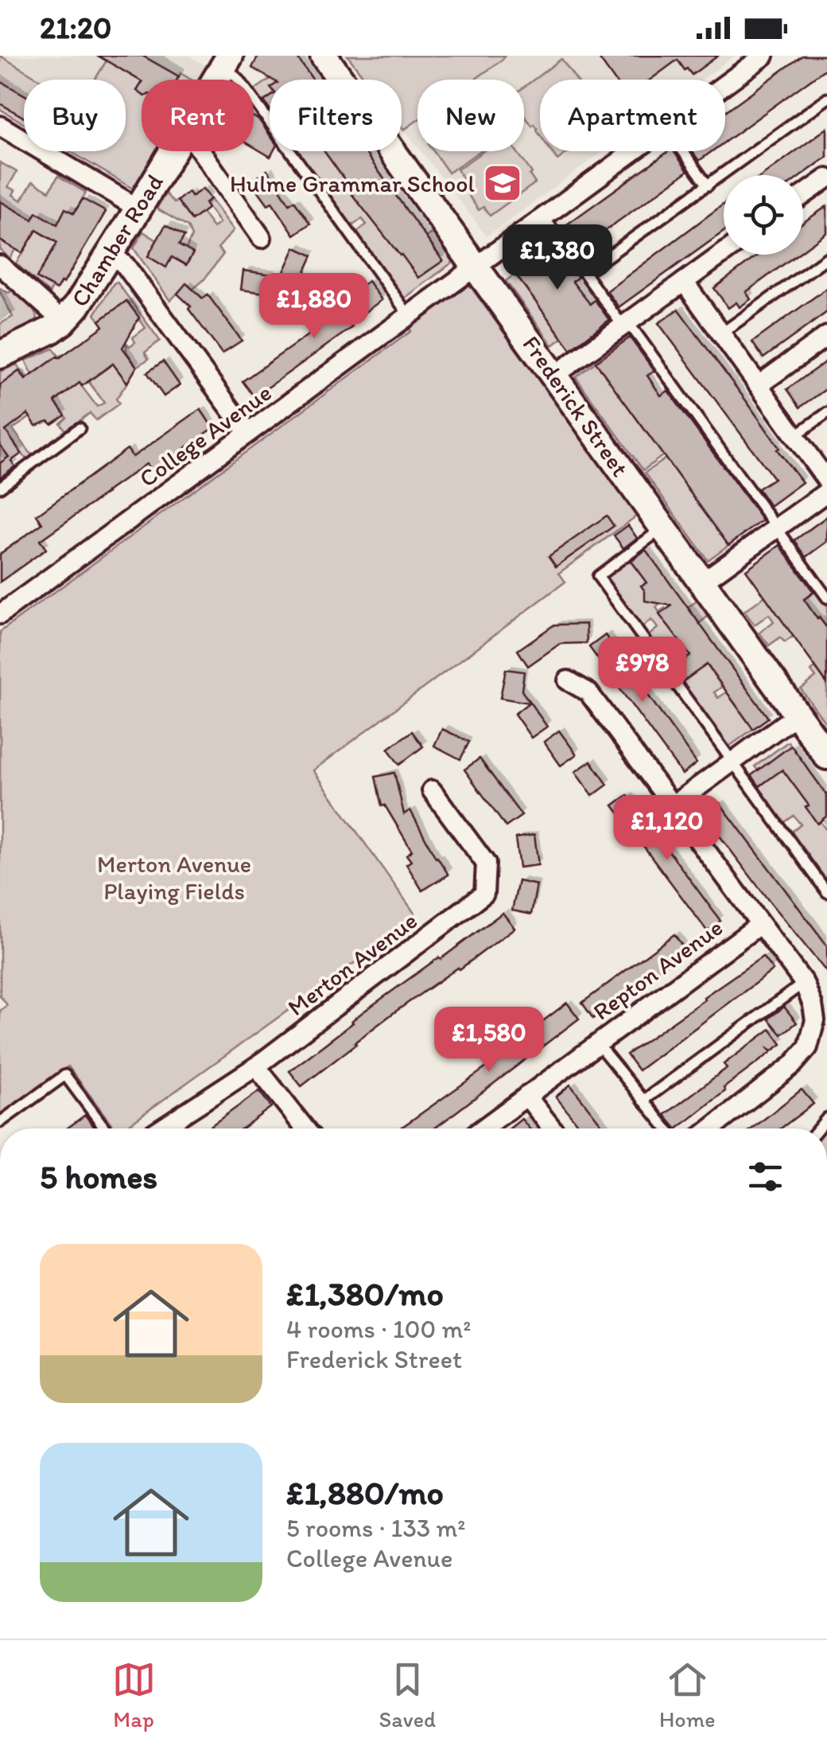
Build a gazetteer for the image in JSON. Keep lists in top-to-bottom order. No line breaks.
{"streets":{"main road":["Chamber Road","Frederick Street"],"street":["College Avenue","Merton Avenue","Repton Avenue"]},"crossings":[["Frederick Street","College Avenue"]],"parks":["Merton Avenue Playing Fields"],"places":{"school or university":["Hulme Grammar School"]},"page":{"status":"21:20","chip":["Buy","Rent","Filters","New","Apartment"],"price":["£1,380","£1,880","£978","£1,120","£1,580"],"heading":"5 homes","list":[{"name":"£1,380/mo","note":"4 rooms · 100 m² · Frederick Street"},{"name":"£1,880/mo","note":"5 rooms · 133 m² · College Avenue"}],"tabs":["Map","Saved","Home"]}}
